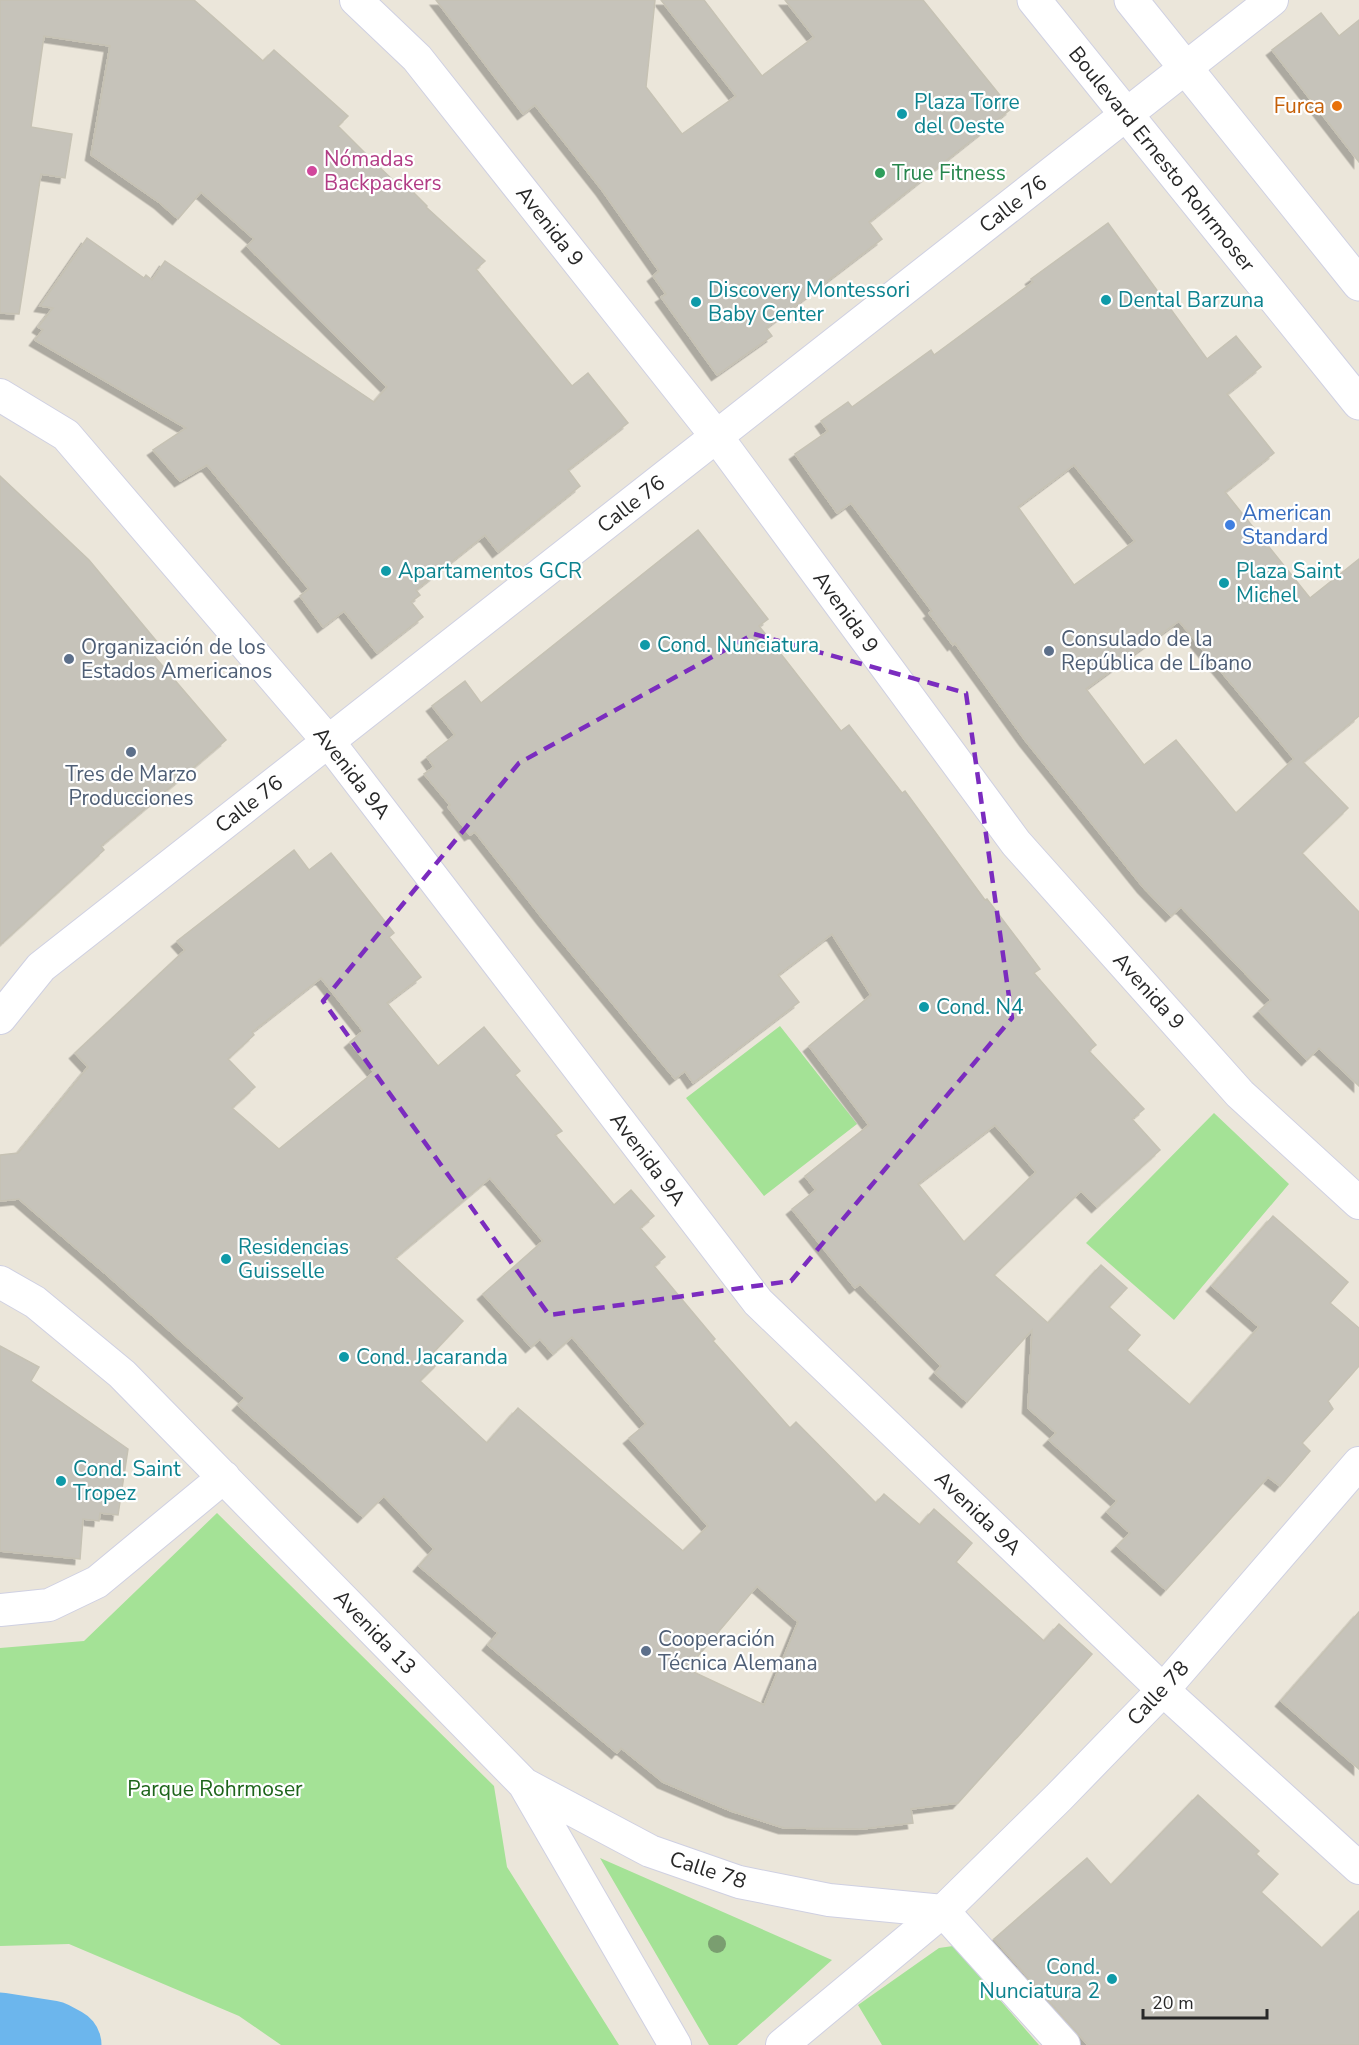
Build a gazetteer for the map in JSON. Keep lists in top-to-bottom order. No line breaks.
{"streets":{"main road":["Boulevard Ernesto Rohrmoser"],"street":["Calle 76","Avenida 9","Avenida 9A","Avenida 13","Calle 78"]},"crossings":[["Boulevard Ernesto Rohrmoser","Calle 76"],["Calle 76","Avenida 9"],["Calle 76","Avenida 9A"],["Avenida 9A","Calle 78"],["Avenida 13","Calle 78"]],"parks":["Parque Rohrmoser"],"places":["Furca","Plaza Torre del Oeste","Nómadas Backpackers","True Fitness","Dental Barzuna","Discovery Montessori Baby Center","American Standard","Apartamentos GCR","Plaza Saint Michel","Cond. Nunciatura","Consulado de la República de Líbano","Organización de los Estados Americanos","Tres de Marzo Producciones","Cond. N4","Residencias Guisselle","Cond. Jacaranda","Cond. Saint Tropez","Cooperación Técnica Alemana","Cond. Nunciatura 2"],"scale_bar":"20 m"}
